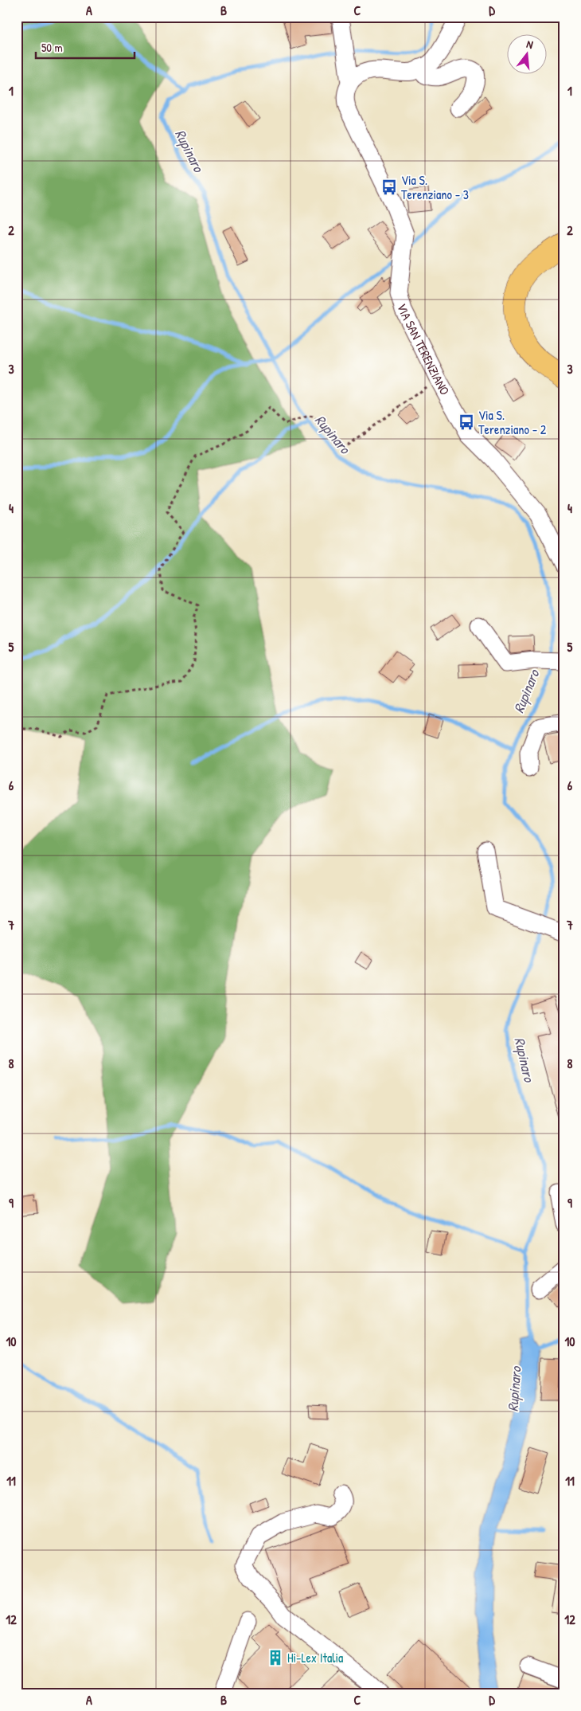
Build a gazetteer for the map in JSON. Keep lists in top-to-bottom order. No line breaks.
{"streets":{"street":["VIA SAN TERENZIANO"]},"water":["Rupinaro"],"places":{"bus stop":["Via S. Terenziano - 3","Via S. Terenziano - 2"],"building":["Hi-Lex Italia"]},"scale_bar":"50 m","north":"top","grid":{"columns":["A","B","C","D"],"rows":["1","2","3","4","5","6","7","8","9","10","11","12"]}}
